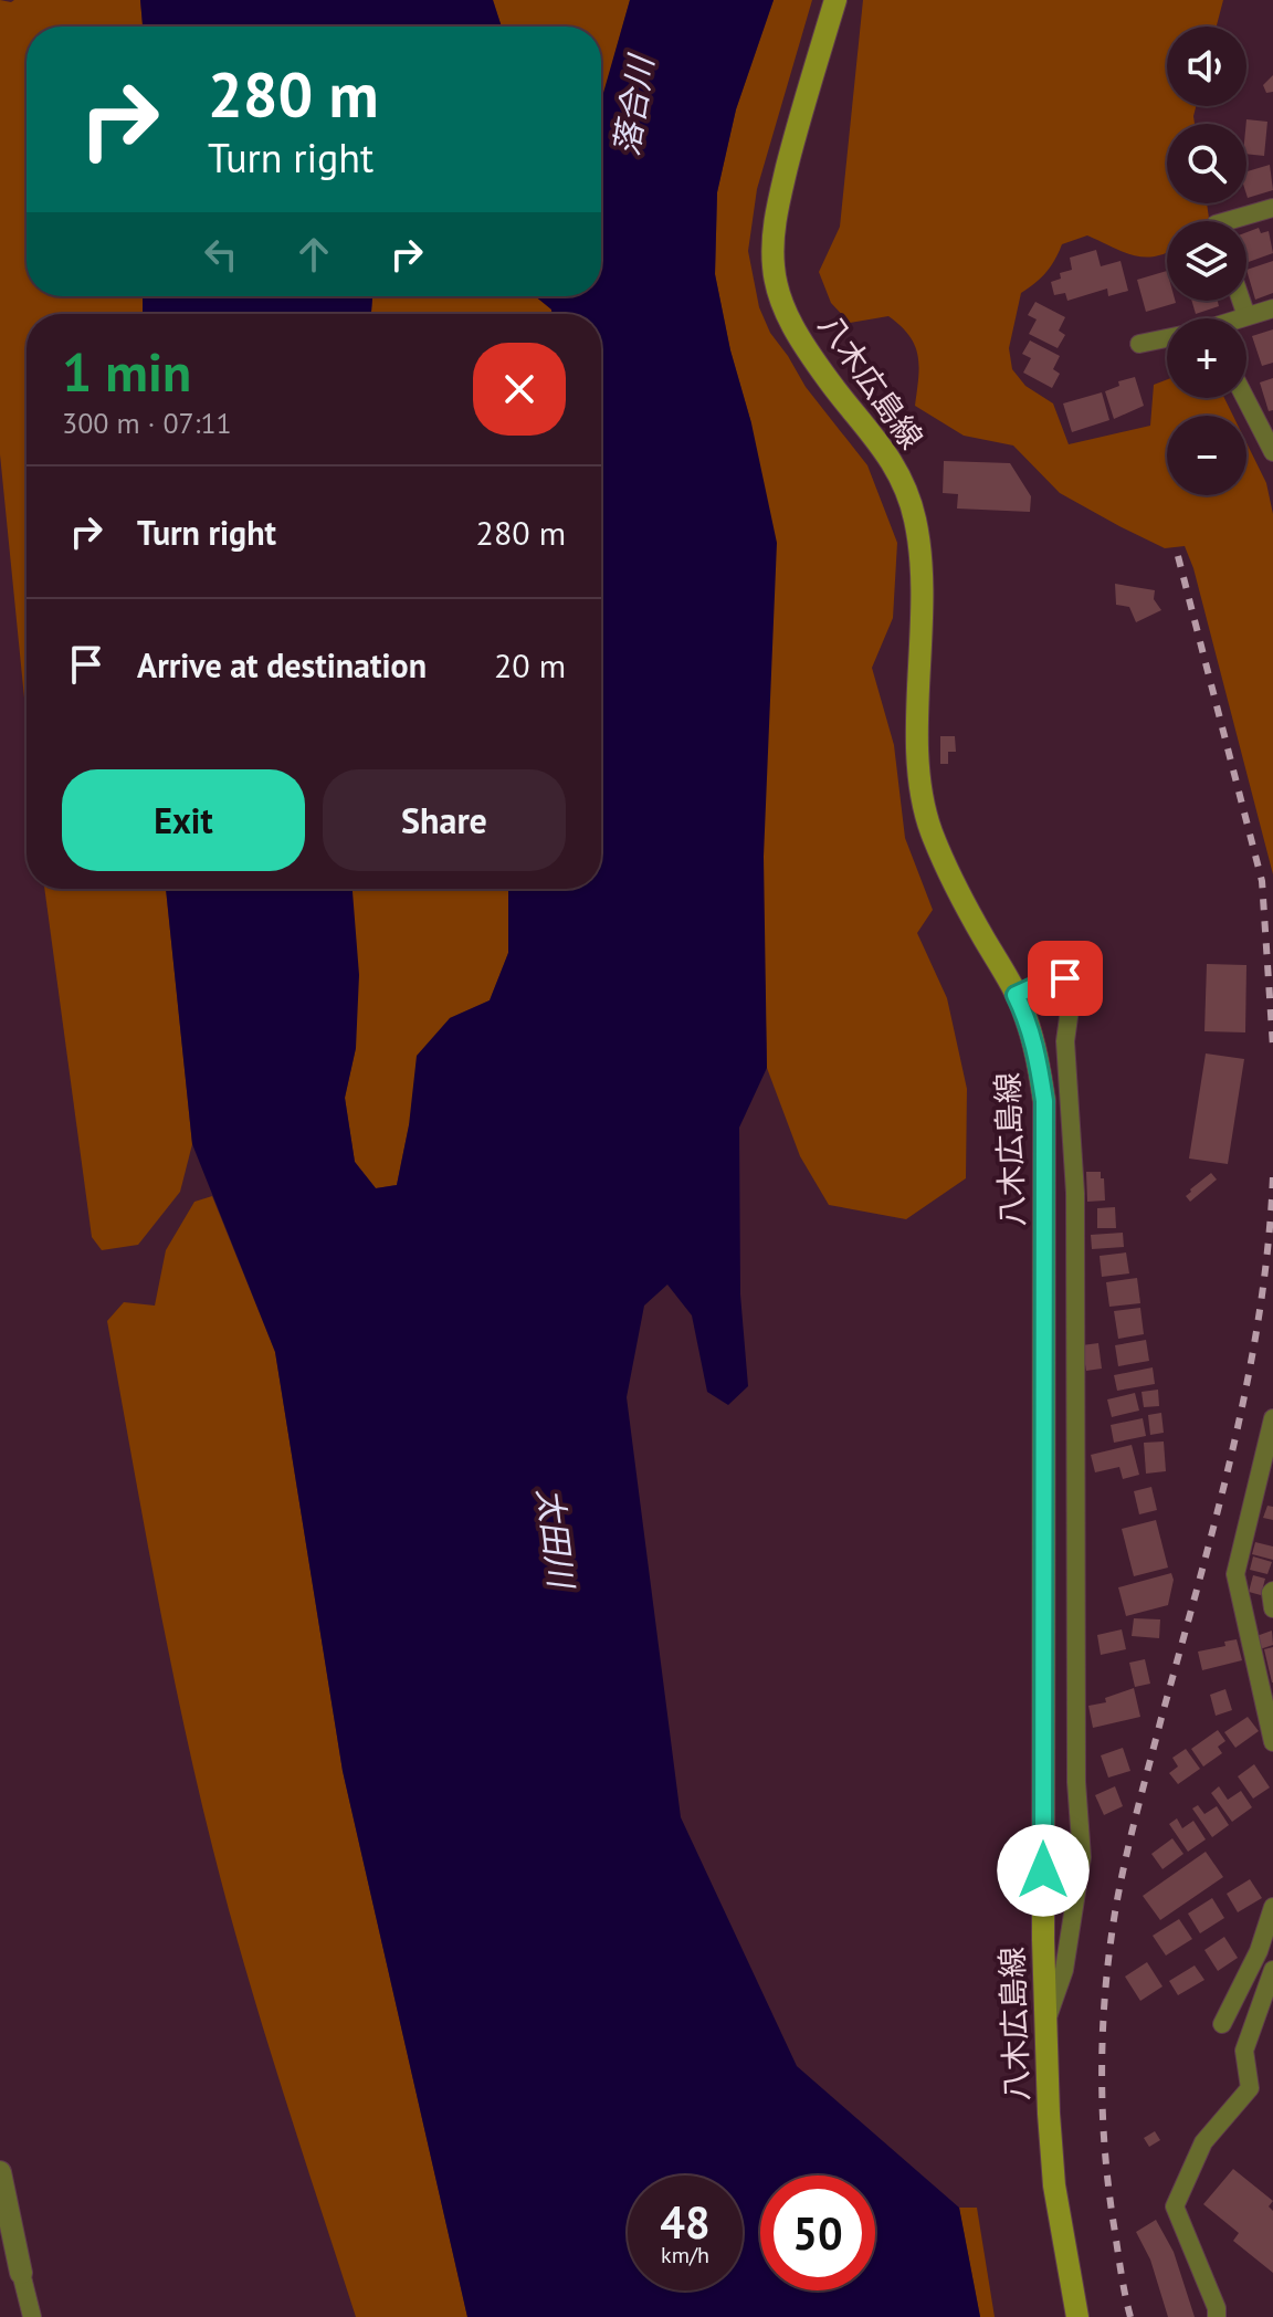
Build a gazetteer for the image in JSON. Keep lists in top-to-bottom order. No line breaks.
{"streets":{"main road":["八木広島線"]},"water":["落合川","太田川"],"page":{"map_buttons":["+","−"],"turn":["280 m","Turn right"],"heading":["1 min","300 m · 07:11"],"list":[{"name":"Turn right","value":"280 m"},{"name":"Arrive at destination","value":"20 m"}],"buttons":["Exit","Share"],"speed":"48 km/h","limit":"50"}}
